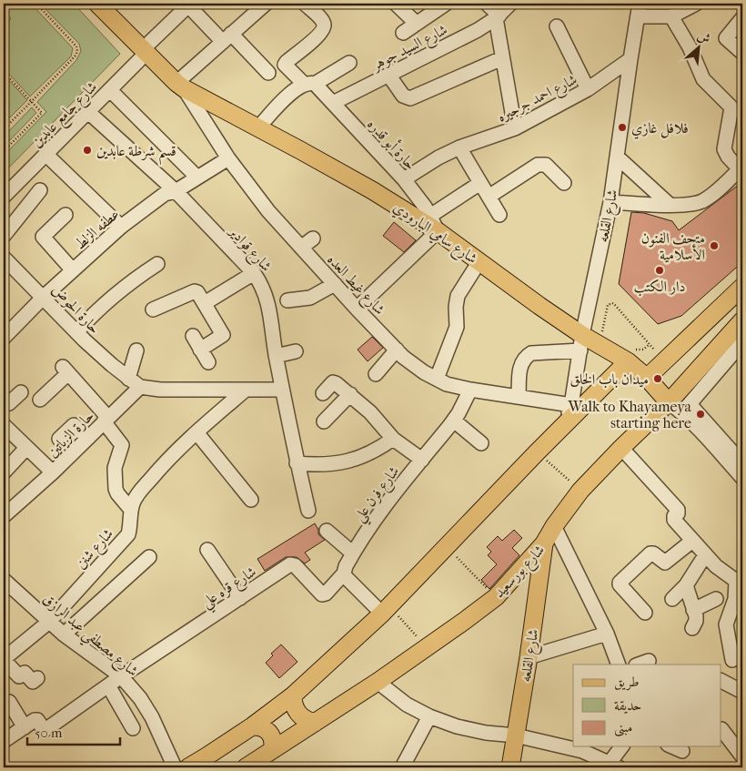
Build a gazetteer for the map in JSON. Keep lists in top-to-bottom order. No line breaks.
{"streets":{"main road":["شارع القلعه","شارع سامي البارودي","شارع بورسعيد"],"street":["شارع السيد جوهر","شارع احمد جرجيره","شارع جامع عابدين","حارة أبو قدره","عطفه الزلط","شارع قوادير","شارع غيط العده","حارة الحوض","حارة الزياتين","شارع فرن علي","شارع شنن","شارع قره علي","شارع مصطفي عبد الرازق"]},"crossings":[["شارع السيد جوهر","حارة أبو قدره"],["شارع احمد جرجيره","حارة أبو قدره"],["شارع احمد جرجيره","شارع القلعه"],["شارع جامع عابدين","شارع سامي البارودي"],["شارع جامع عابدين","شارع قوادير"],["حارة أبو قدره","شارع سامي البارودي"],["شارع القلعه","شارع سامي البارودي"],["شارع القلعه","شارع غيط العده"],["شارع القلعه","شارع بورسعيد"],["عطفه الزلط","شارع قوادير"],["عطفه الزلط","شارع غيط العده"],["عطفه الزلط","حارة الحوض"],["شارع سامي البارودي","شارع غيط العده"],["شارع سامي البارودي","شارع بورسعيد"],["شارع غيط العده","شارع فرن علي"],["حارة الحوض","حارة الزياتين"],["شارع فرن علي","شارع قره علي"],["شارع شنن","شارع مصطفي عبد الرازق"],["شارع قره علي","شارع مصطفي عبد الرازق"]],"places":["فلافل غازي","قسم شرطة عابدين","متحف الفنون الأسلامية","دار الكتب","ميدان باب الخلق","Walk to Khayameya starting here"],"legend":["طريق","حديقة","مبنى"],"scale_bar":"50 m","north":"top right"}
